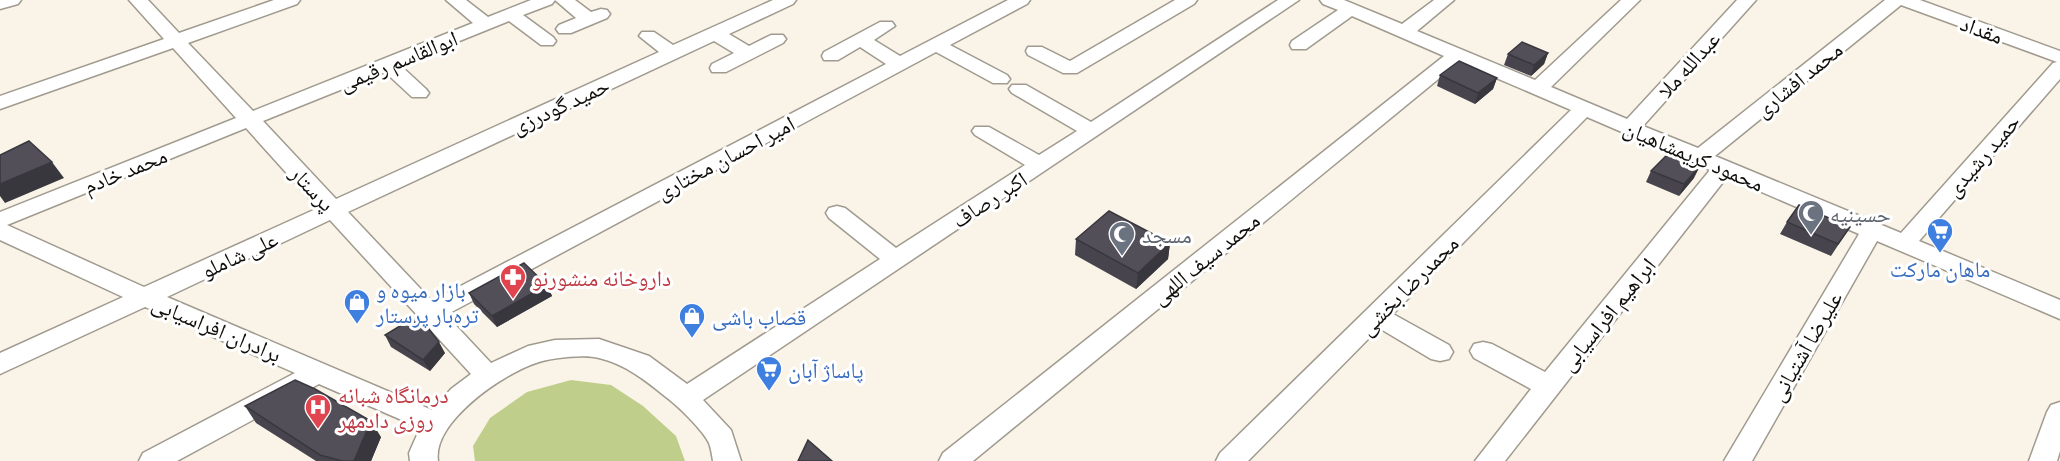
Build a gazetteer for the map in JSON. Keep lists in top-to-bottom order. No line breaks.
{"streets":{"street":["مقداد","ابوالقاسم رقیمی","عبدالله ملا","محمد افشاری","حمید گودرزی","محمود کریمشاهیان","حمید رشیدی","امیر احسان مختاری","محمد خادم","پرستار","اکبر رصاف","علی شاملو","محمد سیف اللهی","محمدرضا بخشی","ابراهیم افراسیابی","برادران افراسیابی","علیرضا آشتیانی"]},"crossings":[["ابوالقاسم رقیمی","محمد خادم"],["ابوالقاسم رقیمی","پرستار"],["عبدالله ملا","محمود کریمشاهیان"],["محمد افشاری","محمود کریمشاهیان"],["حمید گودرزی","پرستار"],["حمید گودرزی","علی شاملو"],["محمود کریمشاهیان","حمید رشیدی"],["محمود کریمشاهیان","محمد سیف اللهی"],["محمود کریمشاهیان","محمدرضا بخشی"],["محمود کریمشاهیان","ابراهیم افراسیابی"],["محمود کریمشاهیان","علیرضا آشتیانی"],["امیر احسان مختاری","پرستار"],["محمد خادم","پرستار"],["پرستار","علی شاملو"],["علی شاملو","برادران افراسیابی"]],"places":{"mosque":["حسینیه","مسجد"],"supermarket":["ماهان مارکت","پاساژ آبان"],"pharmacy":["داروخانه منشورنو"],"shop":["بازار میوه و تره‌بار پرستار","قصاب باشی"],"hospital":["درمانگاه شبانه روزی دادمهر"]}}
